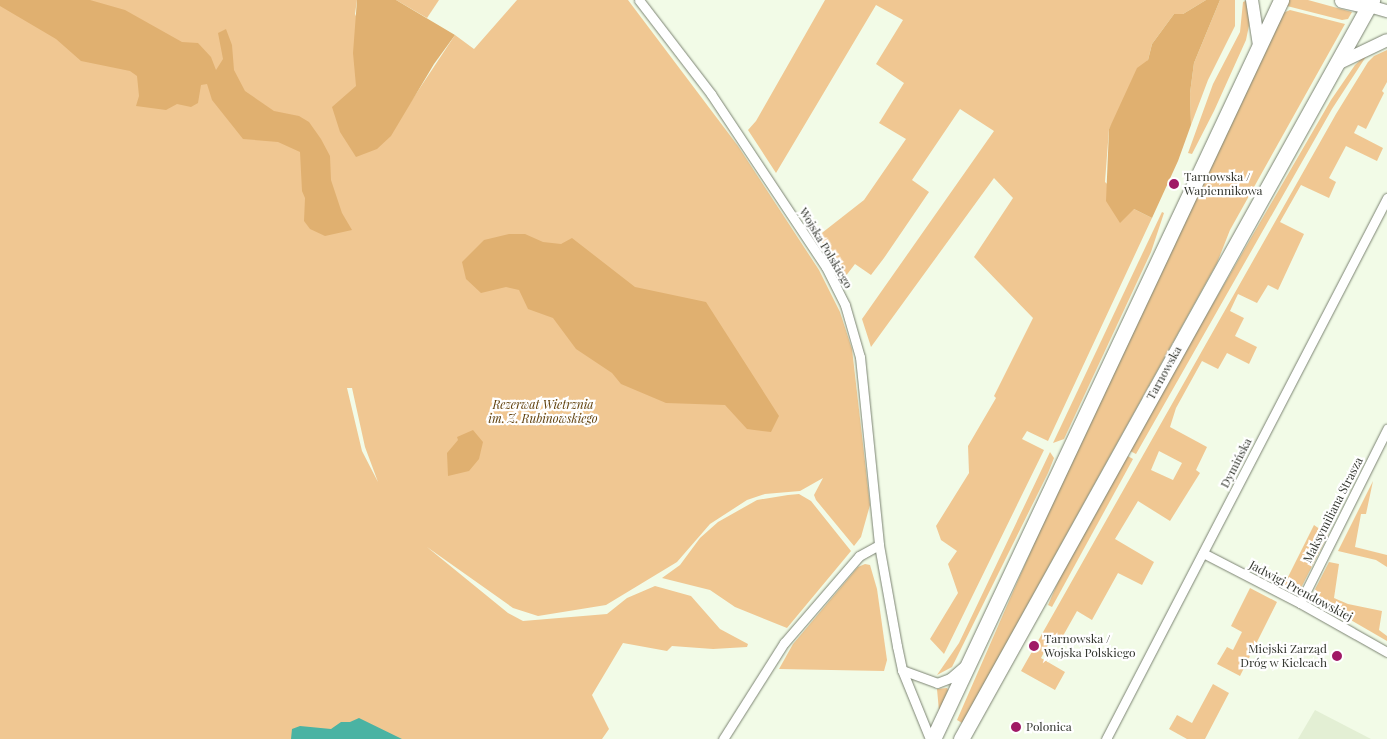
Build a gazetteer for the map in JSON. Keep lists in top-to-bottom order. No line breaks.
{"streets":{"main road":["Tarnowska"],"street":["Wojska Polskiego","Dymińska","Maksymiliana Strasza","Jadwigi Prendowskiej"]},"crossings":[["Dymińska","Jadwigi Prendowskiej"],["Maksymiliana Strasza","Jadwigi Prendowskiej"]],"parks":["Rezerwat Wietrznia im. Z. Rubinowskiego"],"places":["Tarnowska / Wapiennikowa","Tarnowska / Wojska Polskiego","Miejski Zarząd Dróg w Kielcach","Polonica"]}
